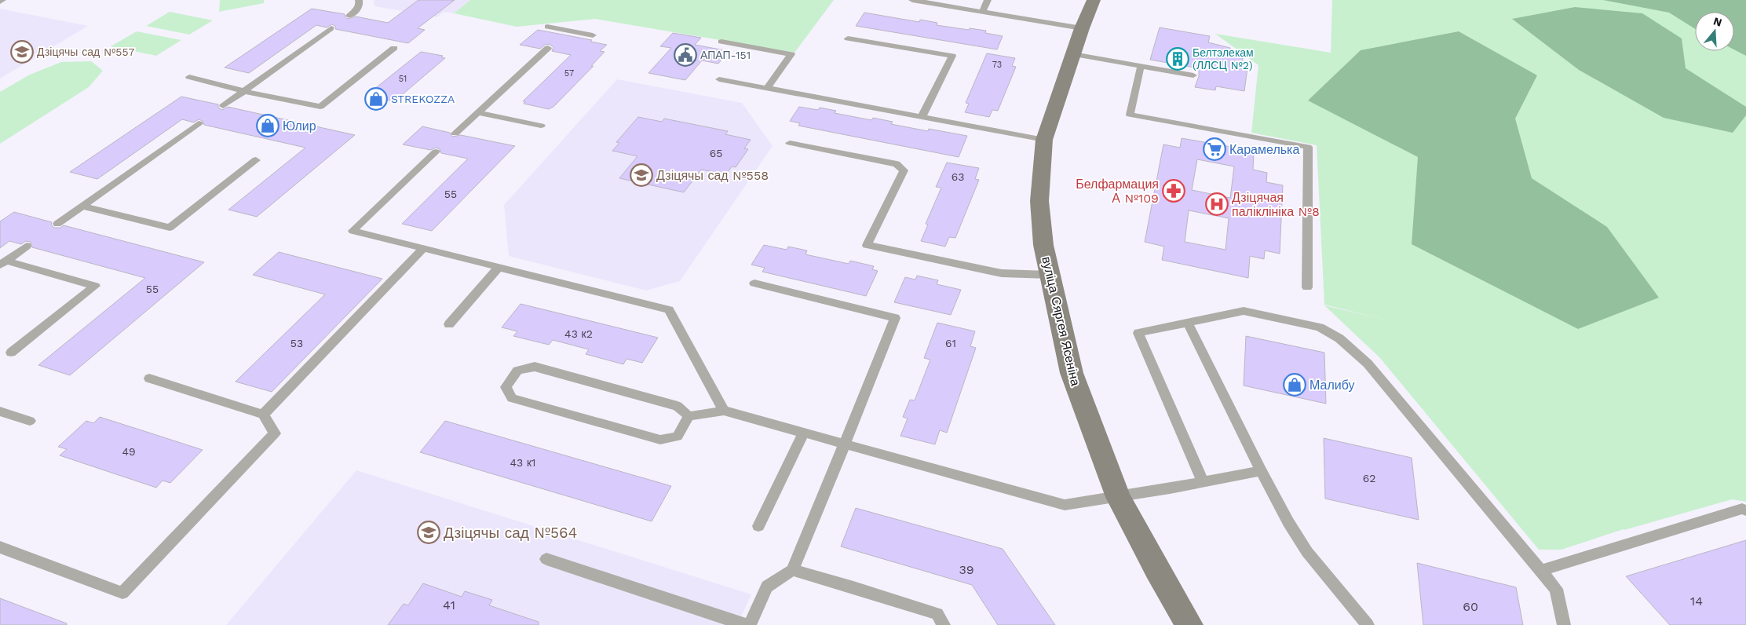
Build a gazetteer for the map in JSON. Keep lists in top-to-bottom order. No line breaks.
{"streets":{"main road":["вуліца Сяргея Ясеніна"]},"places":{"school or university":["Дзіцячы сад №557","Дзіцячы сад №558","Дзіцячы сад №564"],"public building":["АПАП-151"],"building":["Белтэлекам (ЛЛСЦ №2)"],"shop":["STREKOZZA","Юлир","Малибу"],"supermarket":["Карамелька"],"pharmacy":["Белфармация А №109"],"hospital":["Дзіцячая паліклініка №8"]},"house_numbers":["73","57","51","65","63","55","55","43 к2","53","61","49","43 к1","62","39","14","41","60"],"north":"top"}
